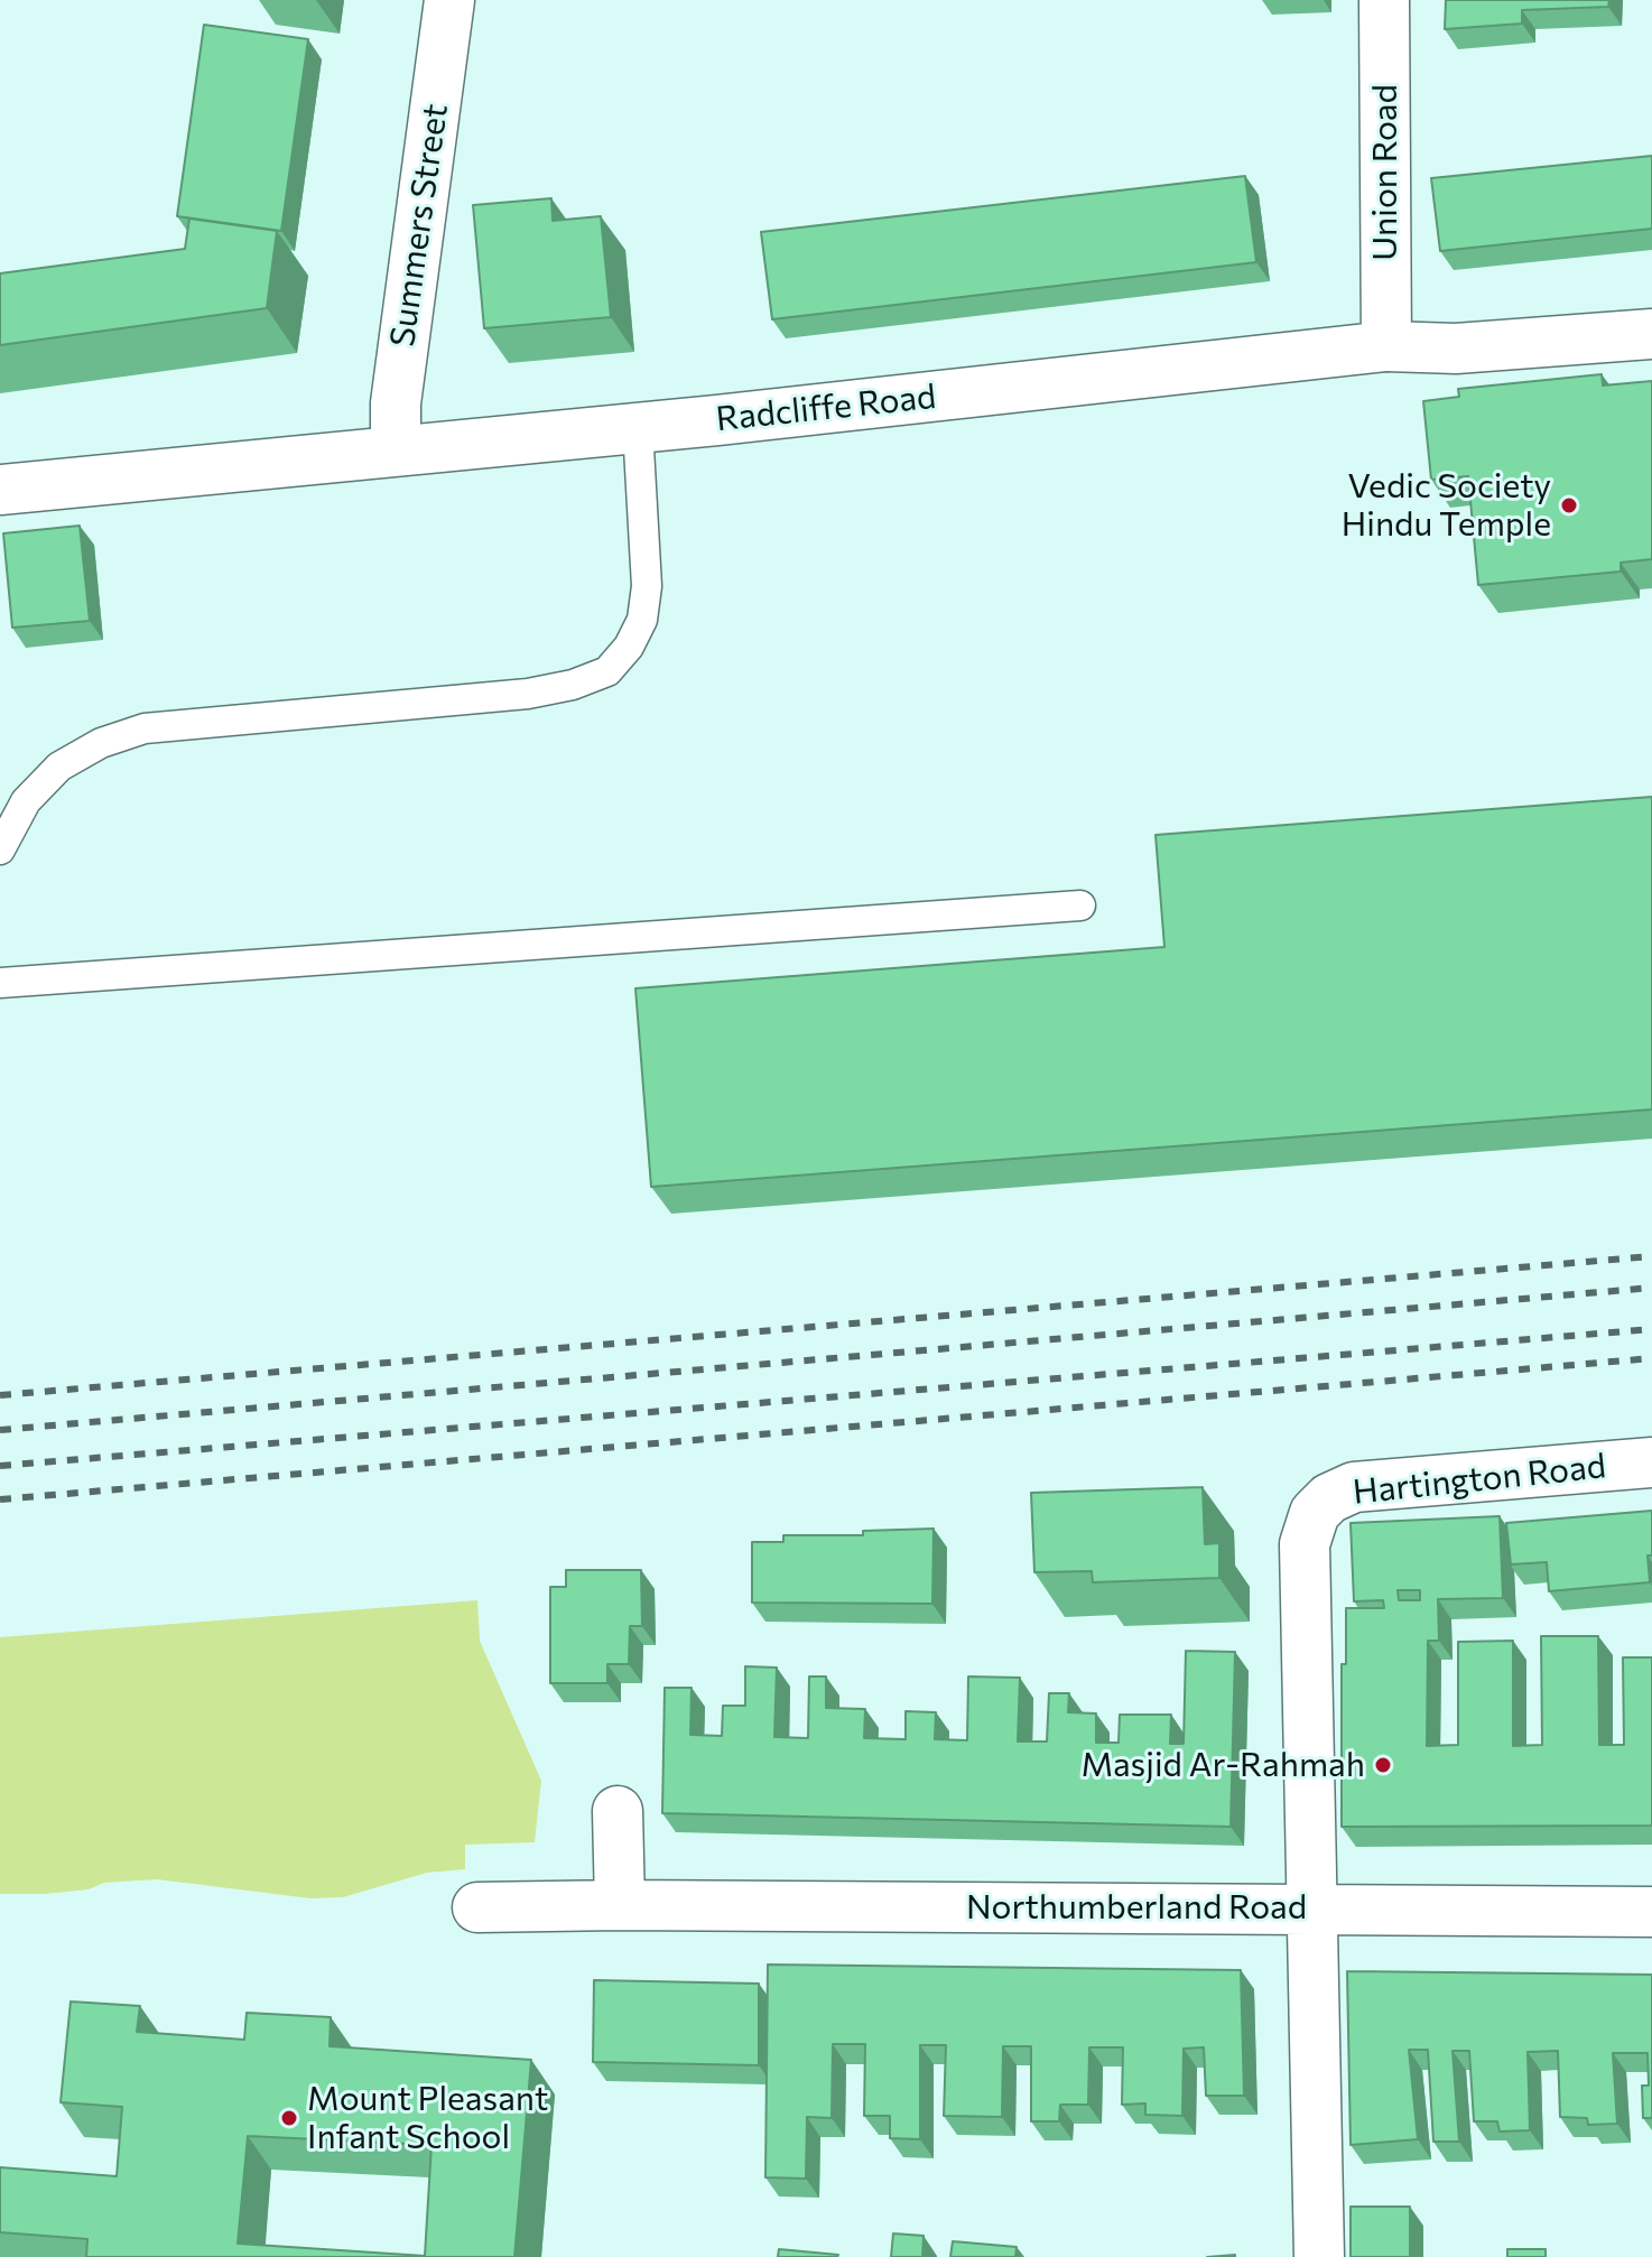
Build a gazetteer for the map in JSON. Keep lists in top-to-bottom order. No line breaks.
{"streets":{"street":["Union Road","Summers Street","Radcliffe Road","Hartington Road","Northumberland Road"]},"crossings":[["Union Road","Radcliffe Road"],["Summers Street","Radcliffe Road"],["Hartington Road","Northumberland Road"]],"places":["Vedic Society Hindu Temple","Masjid Ar-Rahmah","Mount Pleasant Infant School"]}
